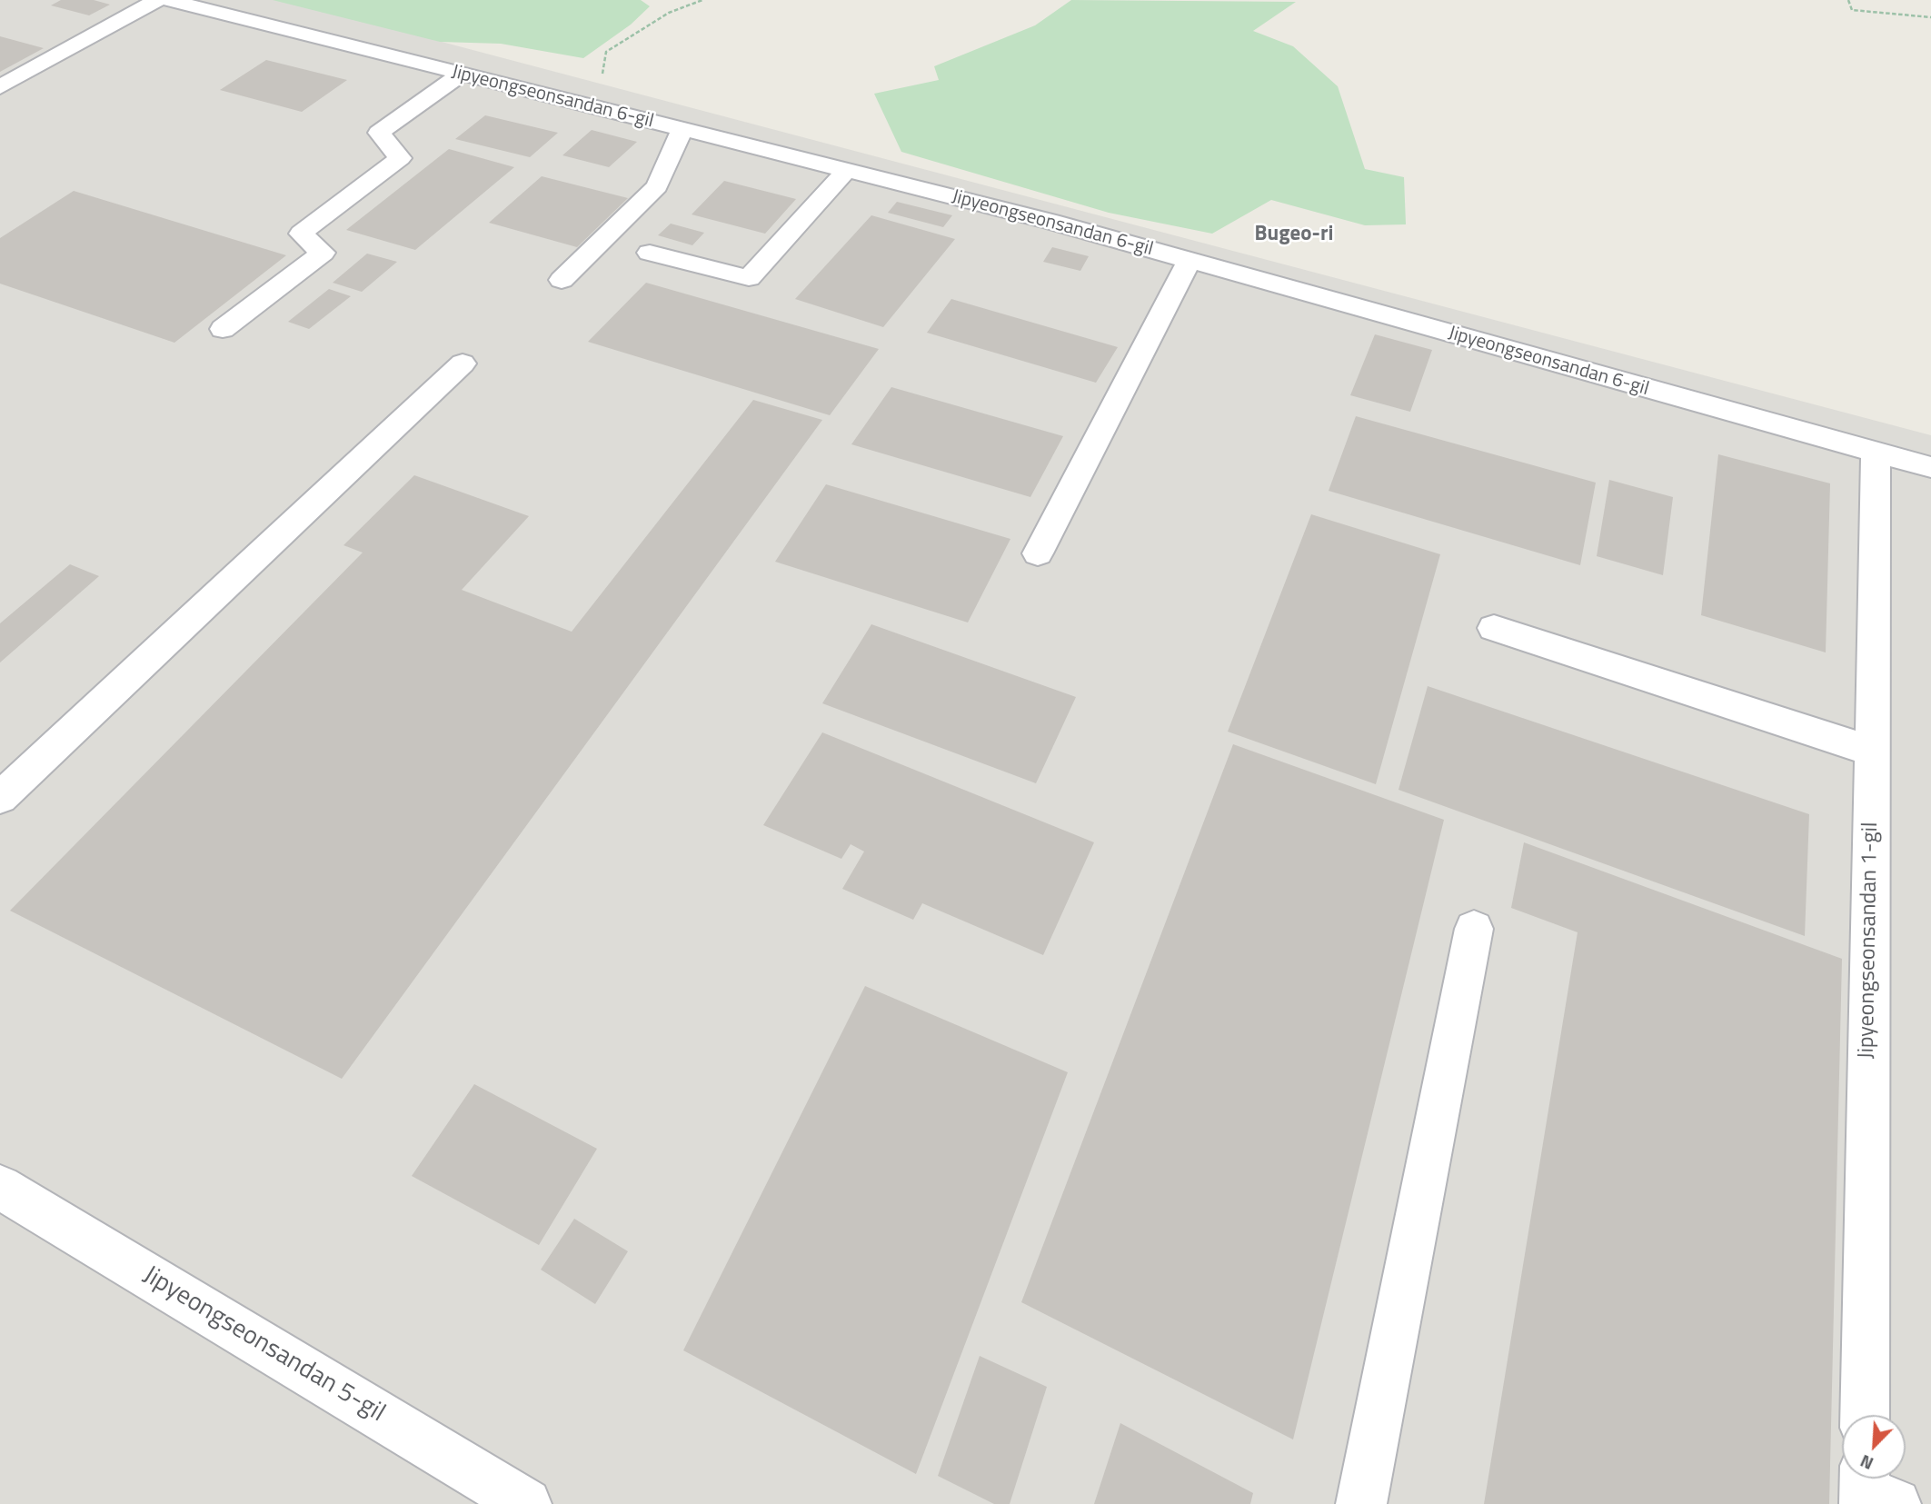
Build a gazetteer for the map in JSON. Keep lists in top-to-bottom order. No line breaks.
{"streets":{"street":["Jipyeongseonsandan 6-gil","Jipyeongseonsandan 1-gil","Jipyeongseonsandan 5-gil"]},"crossings":[["Jipyeongseonsandan 6-gil","Jipyeongseonsandan 1-gil"]],"districts":["Bugeo-ri"],"north":"bottom left"}
